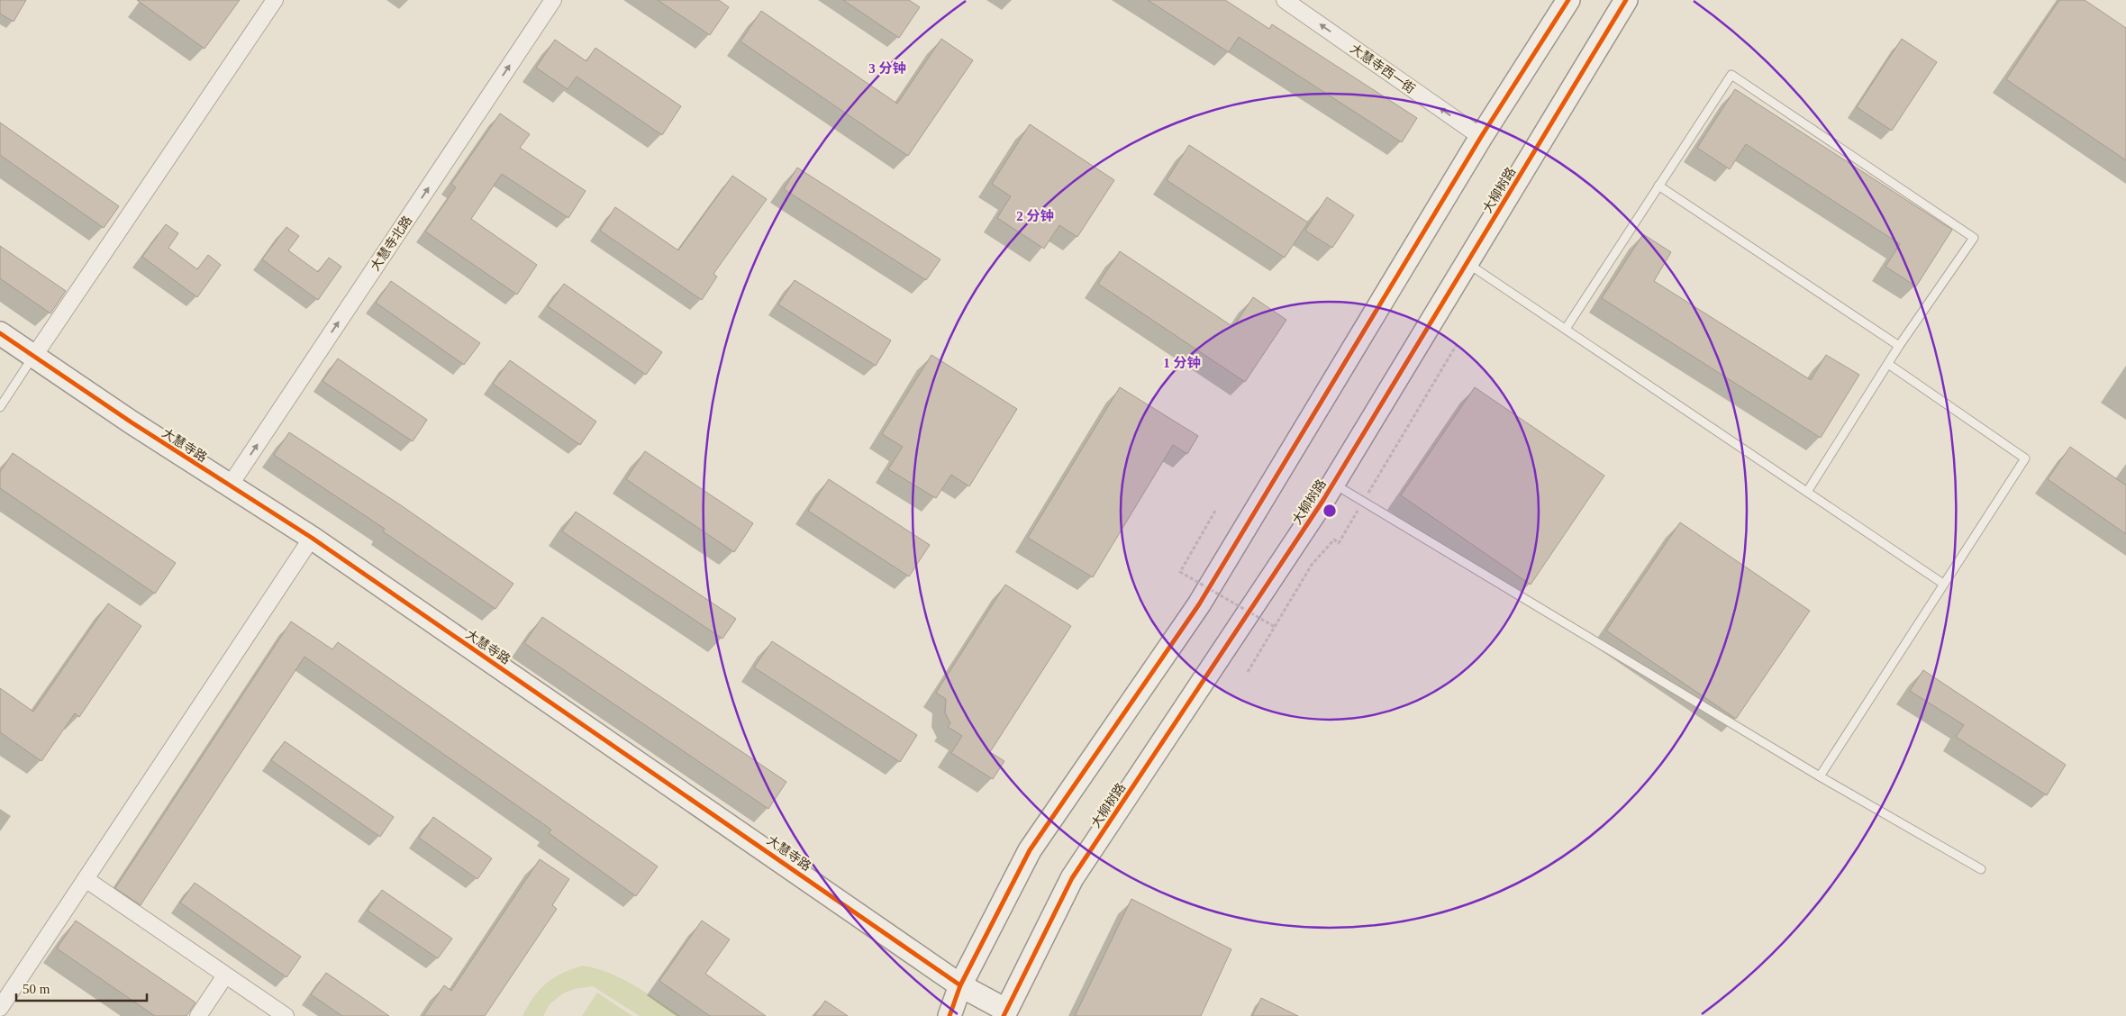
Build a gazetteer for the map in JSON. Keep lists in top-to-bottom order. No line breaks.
{"streets":{"main road":["大柳树路","大慧寺路"],"street":["大慧寺西一街","大慧寺北路"]},"crossings":[["大柳树路","大慧寺路"],["大慧寺北路","大慧寺路"]],"one_way":["大慧寺西一街","大慧寺北路"],"scale_bar":"50 m","rings":["3 分钟","2 分钟","1 分钟"]}
